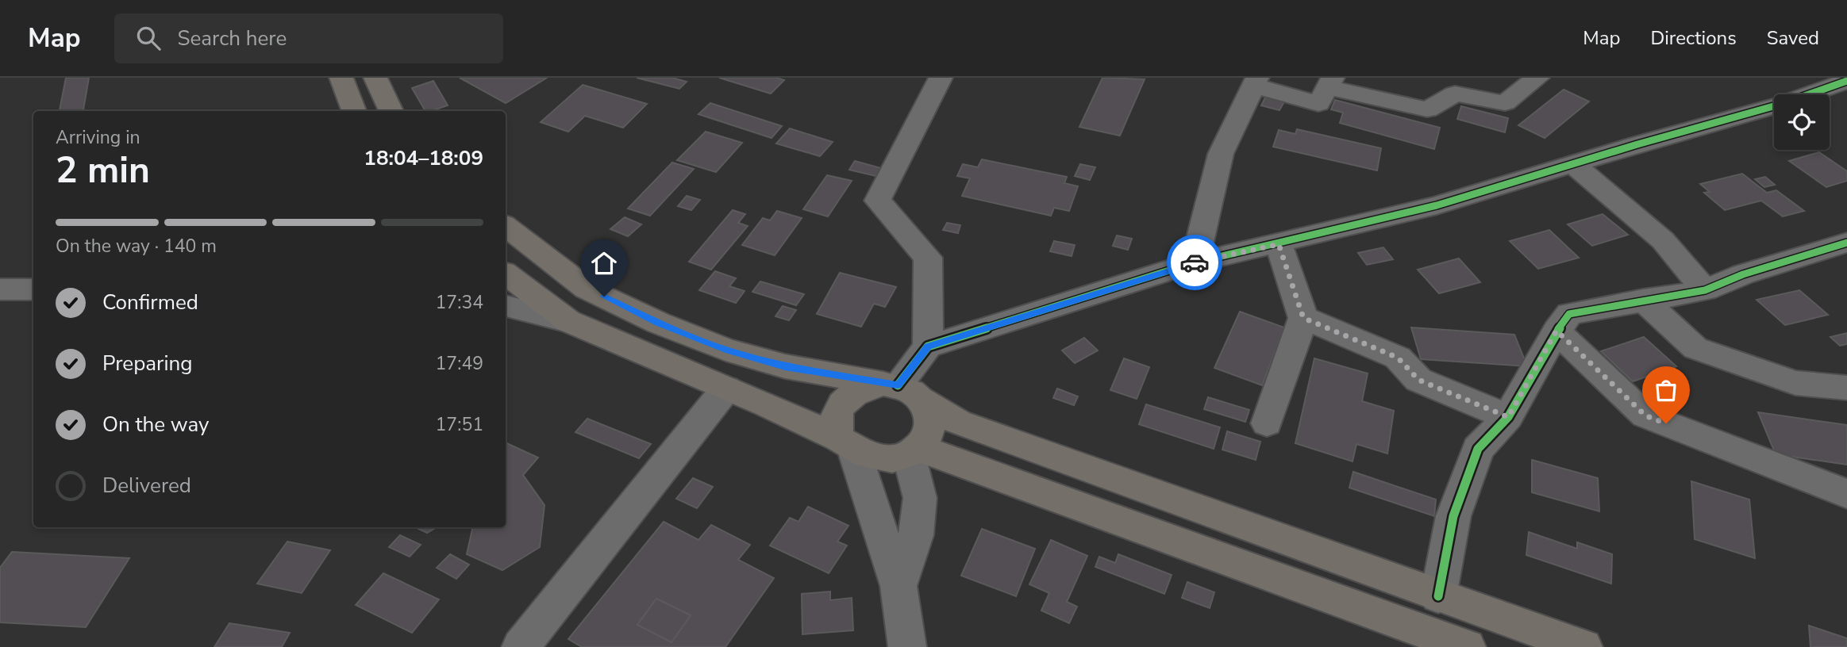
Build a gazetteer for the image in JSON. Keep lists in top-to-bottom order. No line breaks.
{"page":{"header":"Map","search":"Search here","nav":["Map","Directions","Saved"],"heading":["2 min","Arriving in","18:04–18:09"],"bar":"On the way · 140 m","list":[["Confirmed","17:34"],["Preparing","17:49"],["On the way","17:51"],"Delivered"]}}
